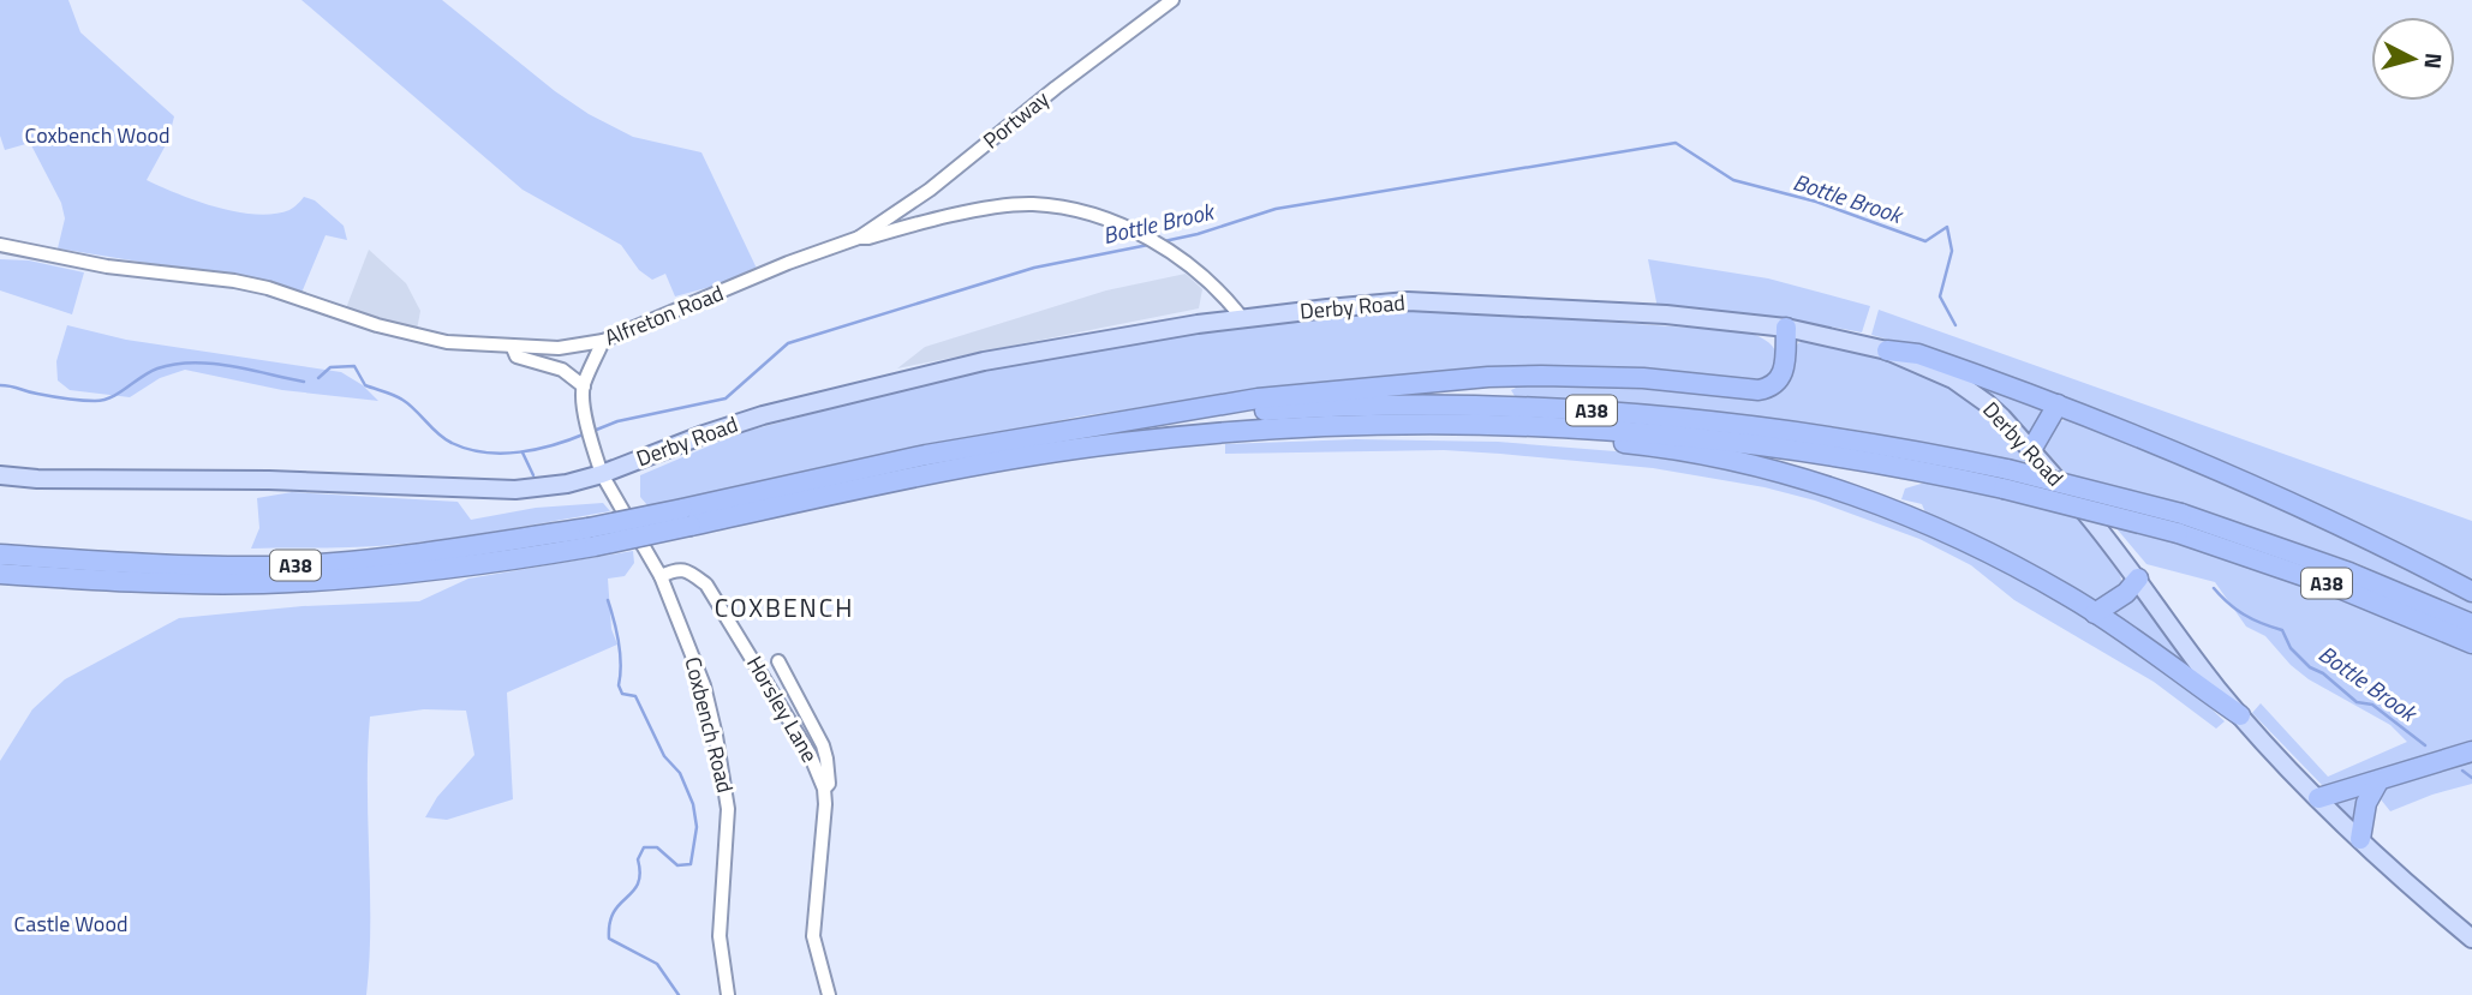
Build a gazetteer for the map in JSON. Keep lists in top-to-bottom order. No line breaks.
{"streets":{"highway":["A38"],"main road":["Derby Road"],"street":["Portway","Alfreton Road","Horsley Lane","Coxbench Road"]},"crossings":[["Portway","Alfreton Road"],["Derby Road","Alfreton Road"],["Derby Road","Coxbench Road"],["Horsley Lane","Coxbench Road"]],"districts":["COXBENCH"],"water":["Bottle Brook"],"parks":["Coxbench Wood","Castle Wood"],"north":"right"}
